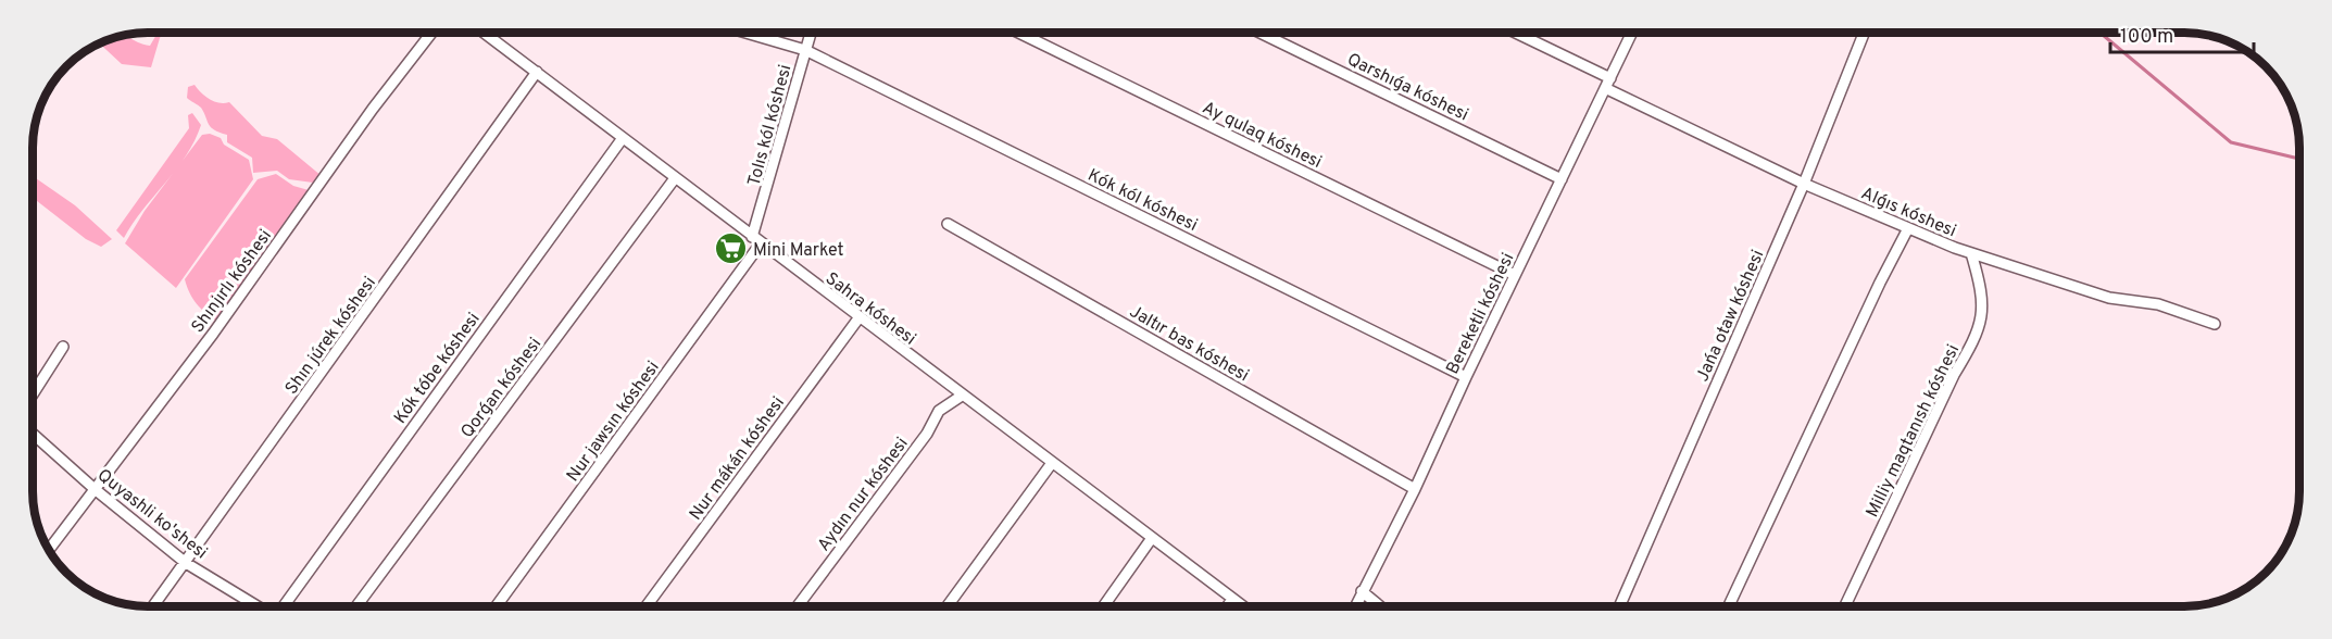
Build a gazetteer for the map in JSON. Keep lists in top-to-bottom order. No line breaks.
{"streets":{"street":["Qarshıǵa kóshesi","Tolıs kól kóshesi","Ay qulaq kóshesi","Kók kól kóshesi","Alǵıs kóshesi","Shınjırlı kóshesi","Sahra kóshesi","Bereketli kóshesi","Jańa otaw kóshesi","Shın júrek kóshesi","Jaltır bas kóshesi","Kók tóbe kóshesi","Qorǵan kóshesi","Nur jawsın kóshesi","Milliy maqtanısh kóshesi","Nur mákán kóshesi","Aydın nur kóshesi","Quyashli ko'shesi"]},"crossings":[["Qarshıǵa kóshesi","Bereketli kóshesi"],["Tolıs kól kóshesi","Kók kól kóshesi"],["Tolıs kól kóshesi","Sahra kóshesi"],["Ay qulaq kóshesi","Bereketli kóshesi"],["Kók kól kóshesi","Bereketli kóshesi"],["Alǵıs kóshesi","Bereketli kóshesi"],["Alǵıs kóshesi","Jańa otaw kóshesi"],["Alǵıs kóshesi","Milliy maqtanısh kóshesi"],["Shınjırlı kóshesi","Quyashli ko'shesi"],["Sahra kóshesi","Shın júrek kóshesi"],["Sahra kóshesi","Kók tóbe kóshesi"],["Sahra kóshesi","Qorǵan kóshesi"],["Sahra kóshesi","Nur jawsın kóshesi"],["Sahra kóshesi","Nur mákán kóshesi"],["Sahra kóshesi","Aydın nur kóshesi"],["Bereketli kóshesi","Jaltır bas kóshesi"],["Shın júrek kóshesi","Quyashli ko'shesi"]],"places":{"supermarket":["Mini Market"]},"scale_bar":"100 m"}
